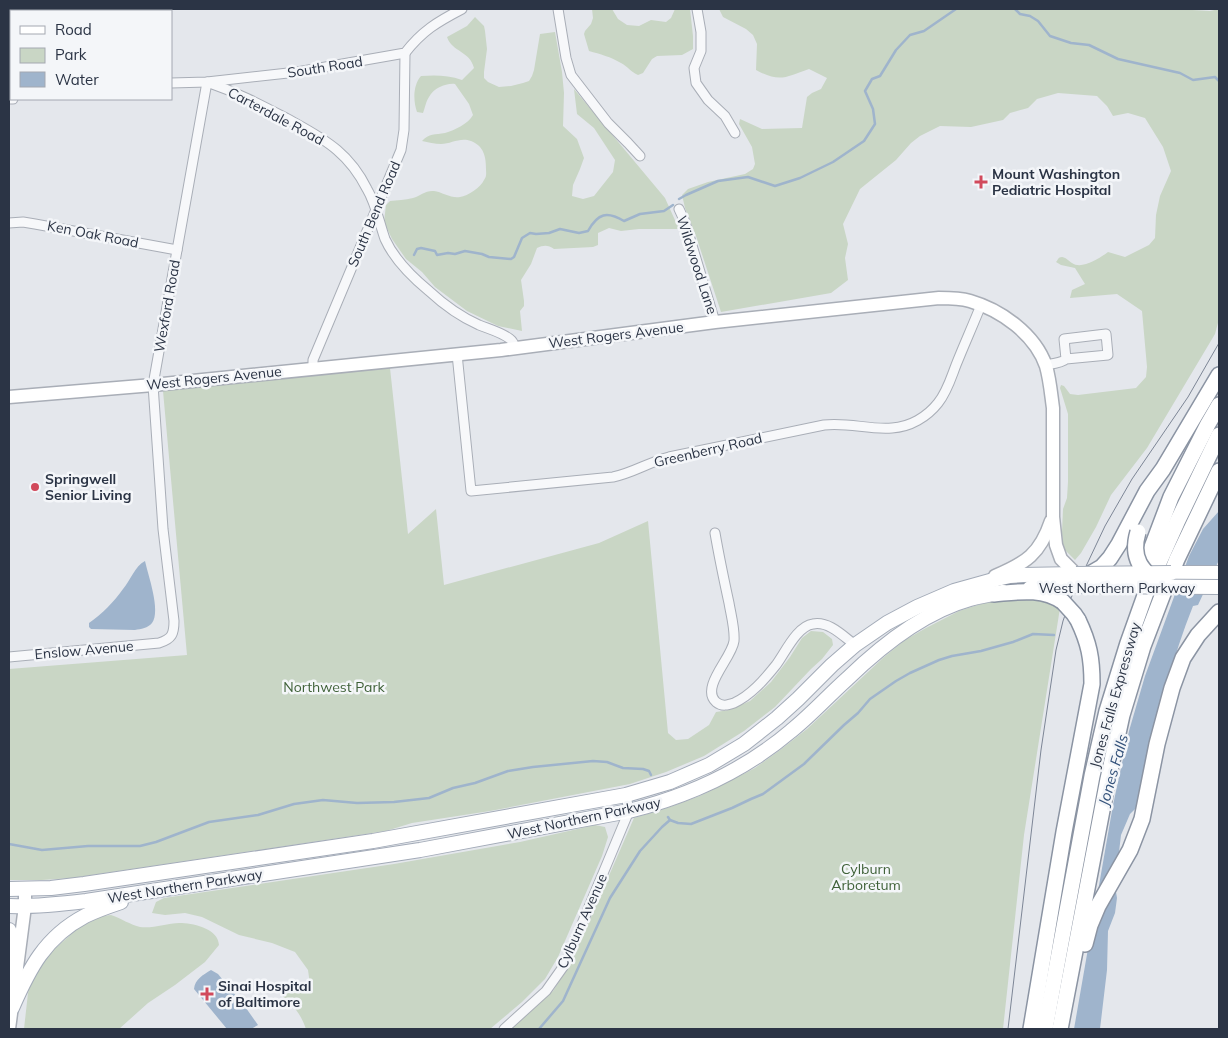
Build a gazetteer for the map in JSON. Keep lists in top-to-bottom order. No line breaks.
{"streets":{"highway":["Jones Falls Expressway"],"main road":["West Northern Parkway"],"street":["South Road","Carterdale Road","South Bend Road","Ken Oak Road","Wildwood Lane","Wexford Road","West Rogers Avenue","Greenberry Road","Enslow Avenue","Cylburn Avenue"]},"crossings":[["South Road","Carterdale Road"],["South Road","South Bend Road"],["South Road","Wexford Road"],["Carterdale Road","South Bend Road"],["Carterdale Road","Wexford Road"],["Carterdale Road","West Rogers Avenue"],["South Bend Road","West Rogers Avenue"],["Ken Oak Road","Wexford Road"],["Wildwood Lane","West Rogers Avenue"],["Wexford Road","West Rogers Avenue"],["Wexford Road","Enslow Avenue"],["West Rogers Avenue","Greenberry Road"],["West Rogers Avenue","West Northern Parkway"],["West Northern Parkway","Cylburn Avenue"]],"water":["Jones Falls"],"parks":["Northwest Park","Cylburn Arboretum"],"places":{"health":["Mount Washington Pediatric Hospital","Sinai Hospital of Baltimore"],"other":["Springwell Senior Living"]},"legend":["Road","Park","Water"]}
